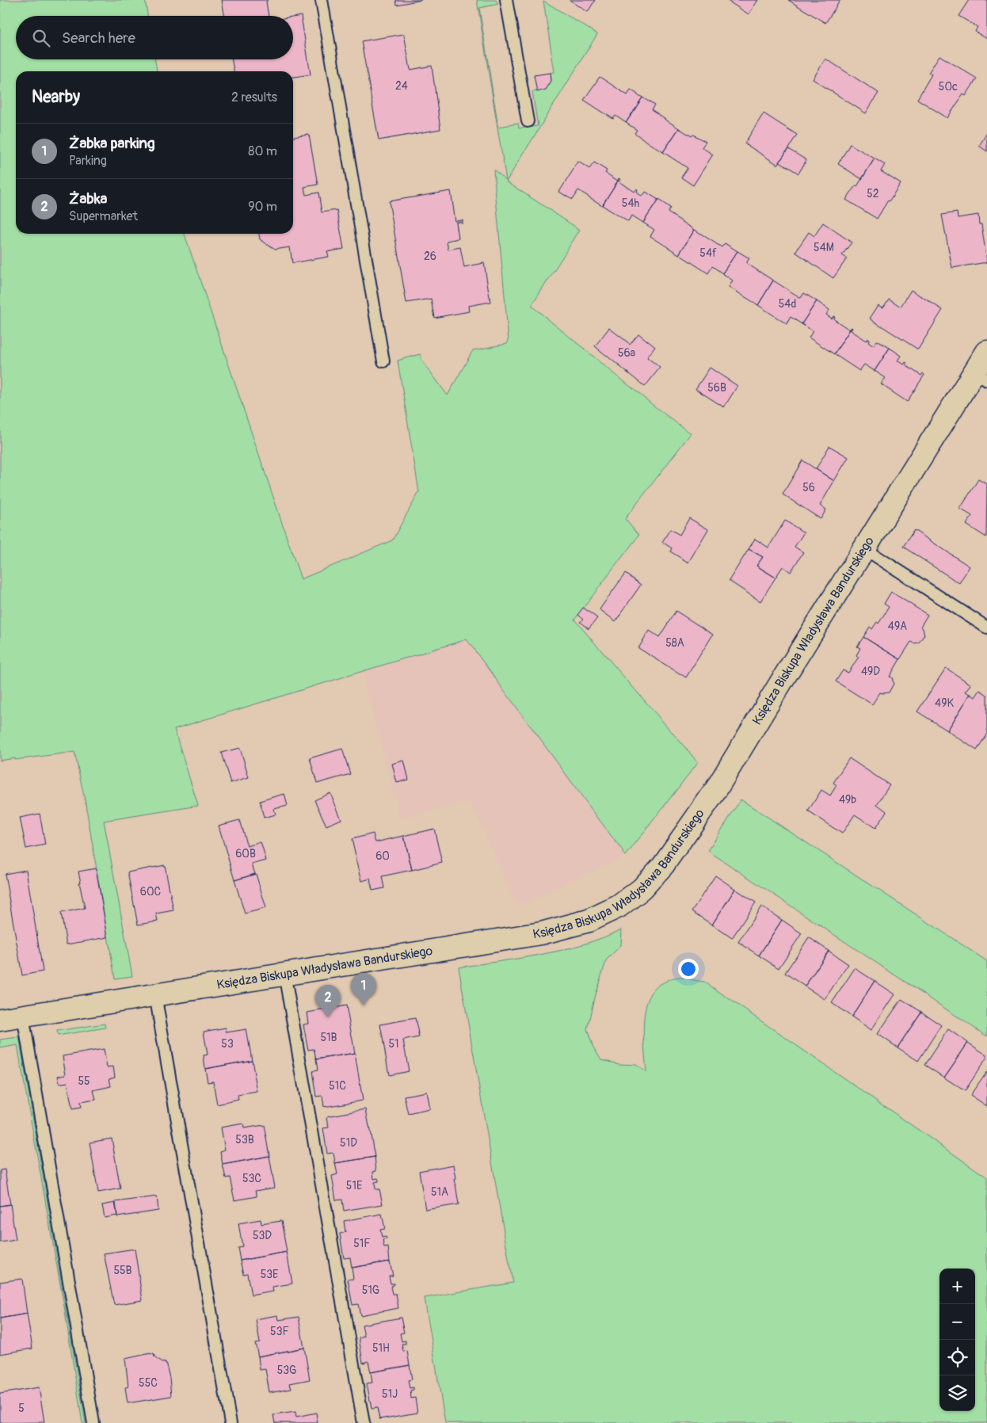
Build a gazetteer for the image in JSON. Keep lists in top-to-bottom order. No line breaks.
{"streets":{"street":["Księdza Biskupa Władysława Bandurskiego"]},"house_numbers":["24","50c","52","54h","54M","54f","26","54d","56a","56B","56","49A","58A","49D","49K","49b","60B","60","60C","51B","53","51","55","51C","53B","51D","53C","51E","51A","53D","51F","55B","53E","51G","53F","51H","53G","55C","51J","5"],"page":{"search":"Search here","heading":["Nearby","2 results"],"list":[{"mark":"1","name":"Żabka parking","note":"Parking","value":"80 m"},{"mark":"2","name":"Żabka","note":"Supermarket","value":"90 m"}],"pins":["1","2"],"map_buttons":["+","−"]}}
